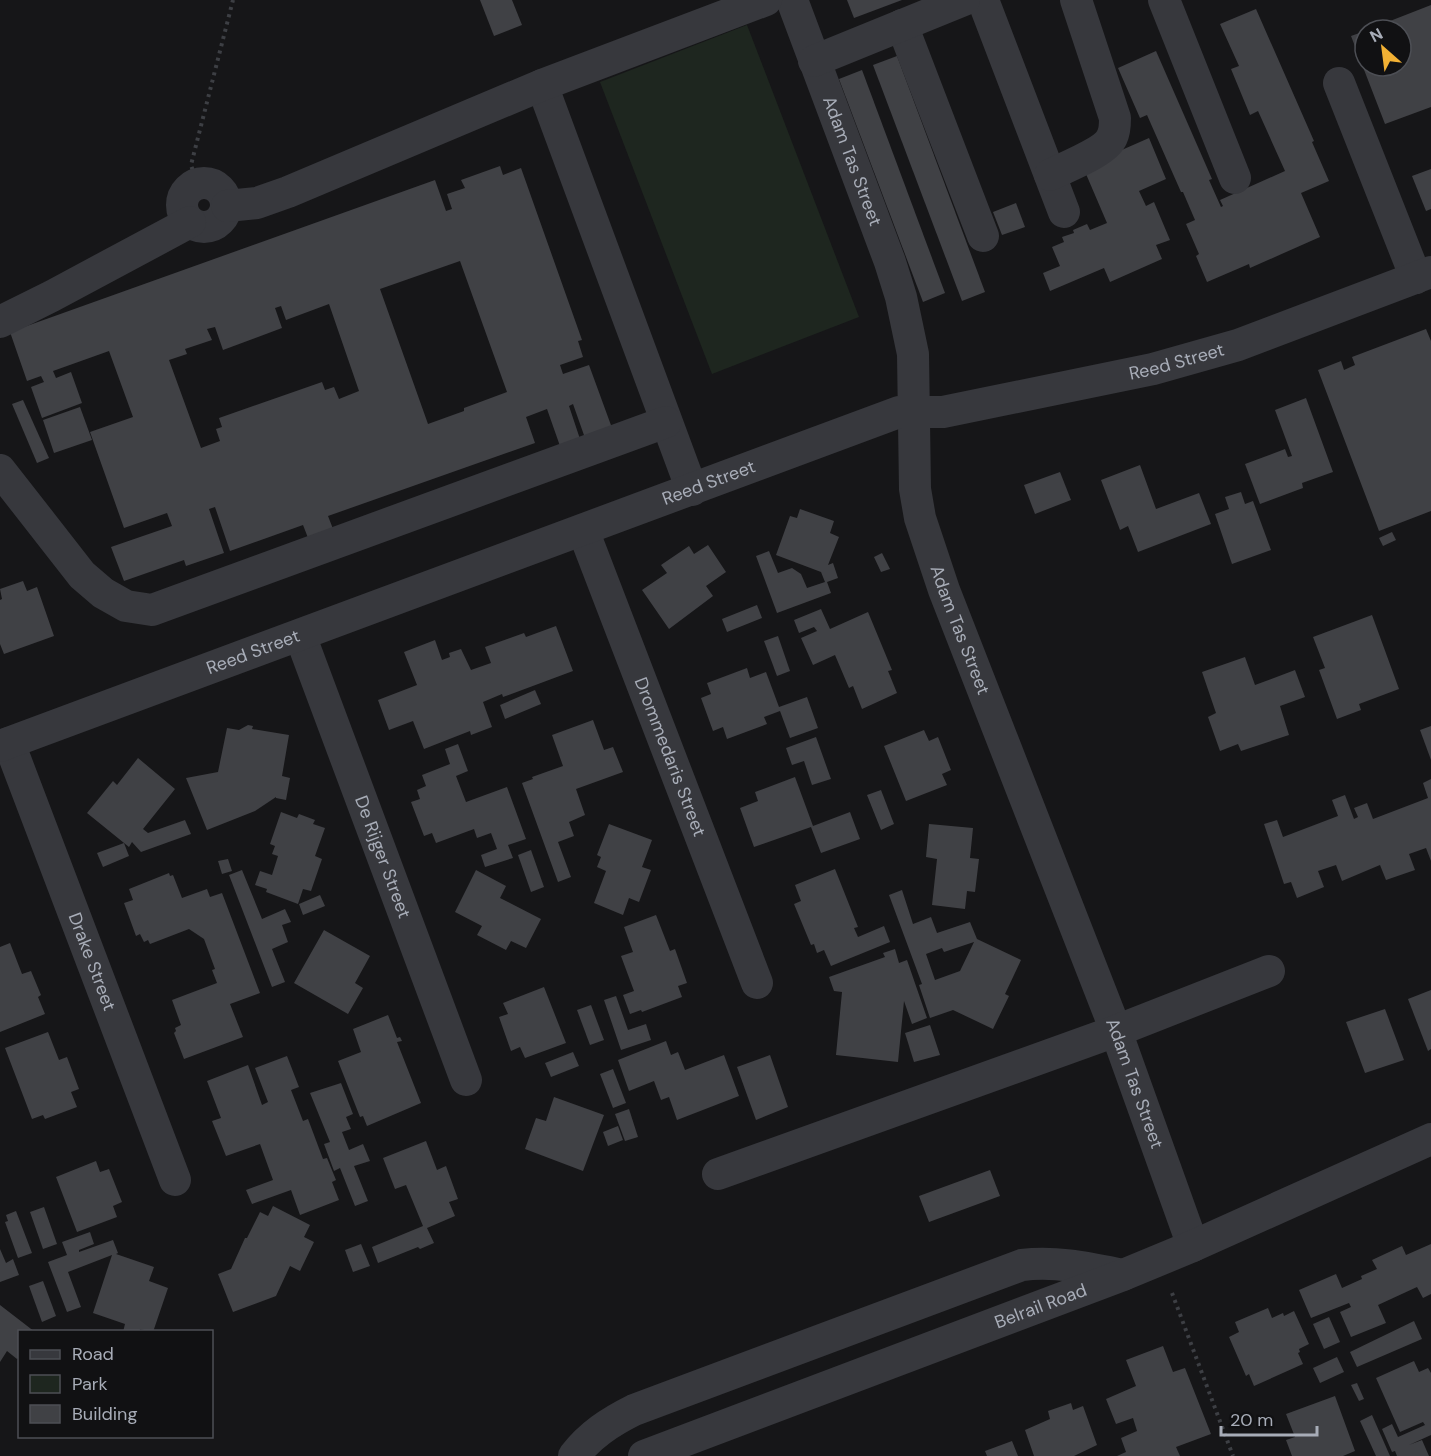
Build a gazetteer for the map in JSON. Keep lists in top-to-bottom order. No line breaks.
{"streets":{"street":["Adam Tas Street","Reed Street","Drommedaris Street","De Rijger Street","Drake Street","Belrail Road"]},"crossings":[["Adam Tas Street","Reed Street"],["Adam Tas Street","Belrail Road"],["Reed Street","Drommedaris Street"],["Reed Street","De Rijger Street"],["Reed Street","Drake Street"]],"legend":["Road","Park","Building"],"scale_bar":"20 m","north":"top left"}
